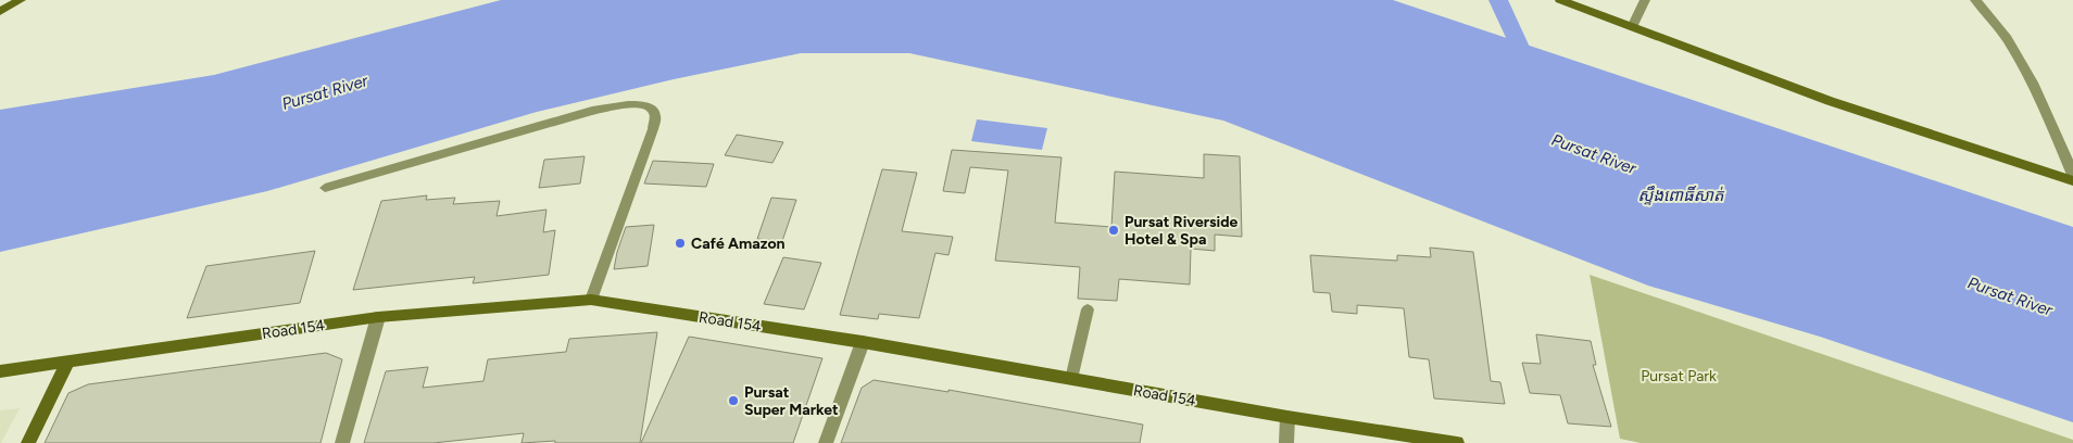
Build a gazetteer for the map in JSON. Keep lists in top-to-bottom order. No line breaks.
{"streets":{"main road":["Road 154"]},"water":["Pursat River","ស្ទឹងពោធិ៍សាត់"],"parks":["Pursat Park"],"places":["Pursat Riverside Hotel & Spa","Café Amazon","Pursat Super Market"]}
